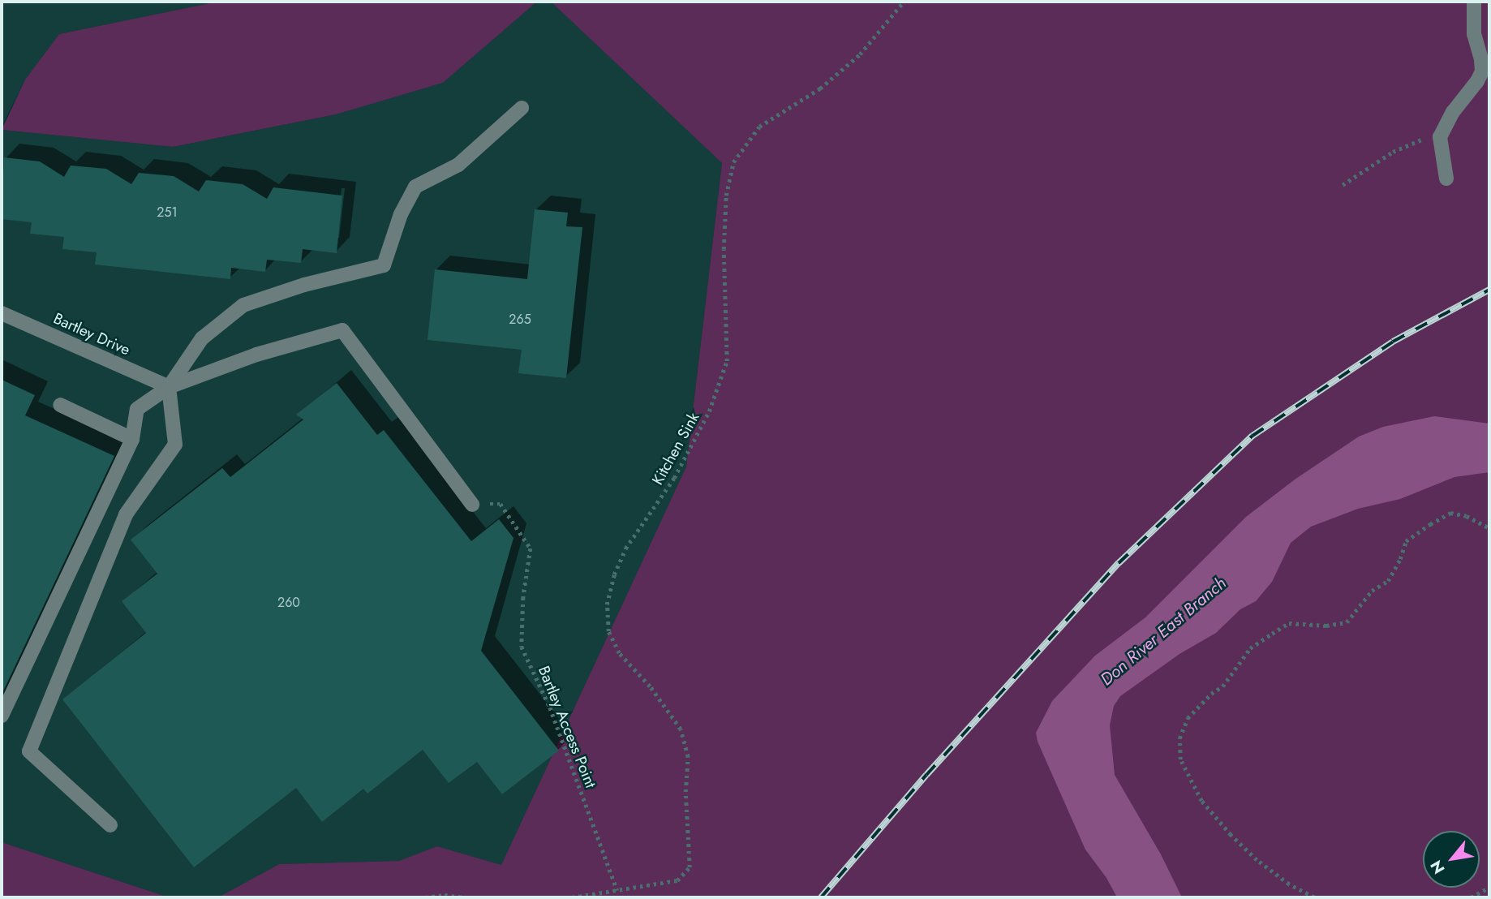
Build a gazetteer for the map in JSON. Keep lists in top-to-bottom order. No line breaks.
{"streets":{"street":["Bartley Drive"],"path":["Kitchen Sink","Bartley Access Point"]},"crossings":[["Kitchen Sink","Bartley Access Point"]],"water":["Don River East Branch"],"house_numbers":["251","265","260"],"north":"bottom left"}
